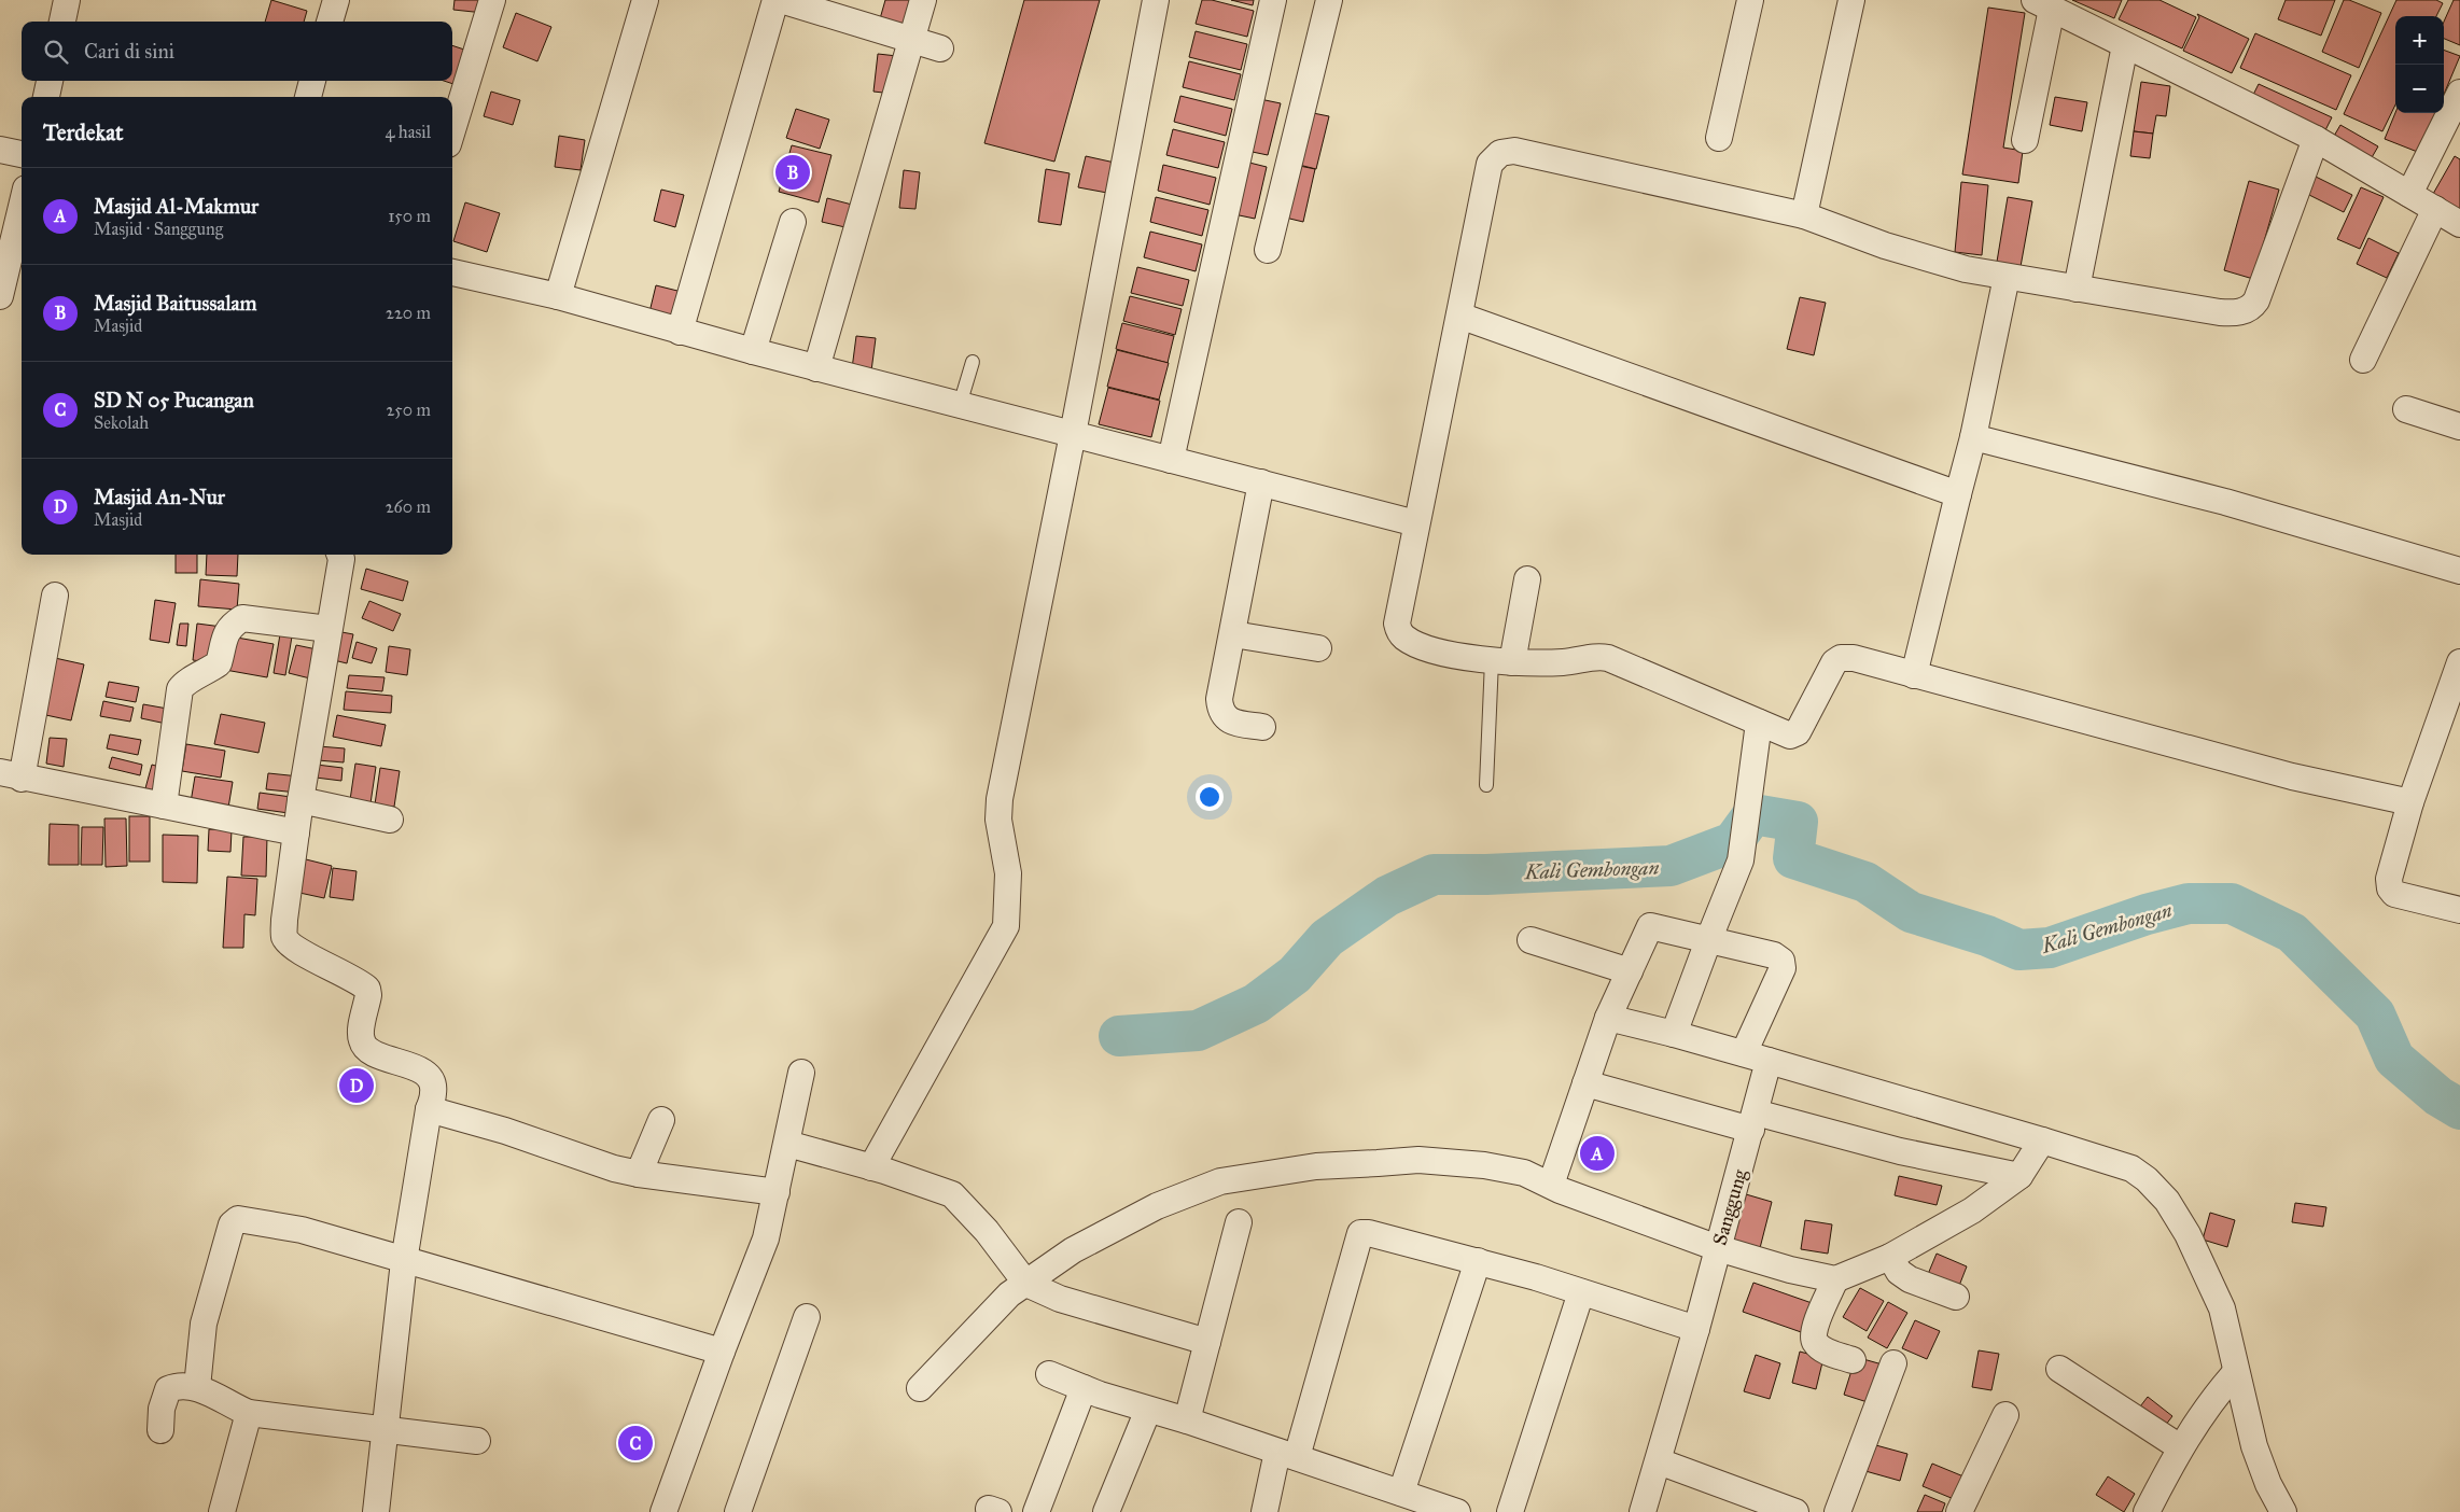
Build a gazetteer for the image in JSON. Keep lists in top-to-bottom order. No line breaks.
{"streets":{"street":["Sanggung"]},"water":["Kali Gembongan"],"page":{"map_buttons":["+","−"],"search":"Cari di sini","heading":["Terdekat","4 hasil"],"pins":["B","D","A","C"],"list":[{"mark":"A","name":"Masjid Al-Makmur","note":"Masjid · Sanggung","value":"150 m"},{"mark":"B","name":"Masjid Baitussalam","note":"Masjid","value":"220 m"},{"mark":"C","name":"SD N 05 Pucangan","note":"Sekolah","value":"250 m"},{"mark":"D","name":"Masjid An-Nur","note":"Masjid","value":"260 m"}]}}
